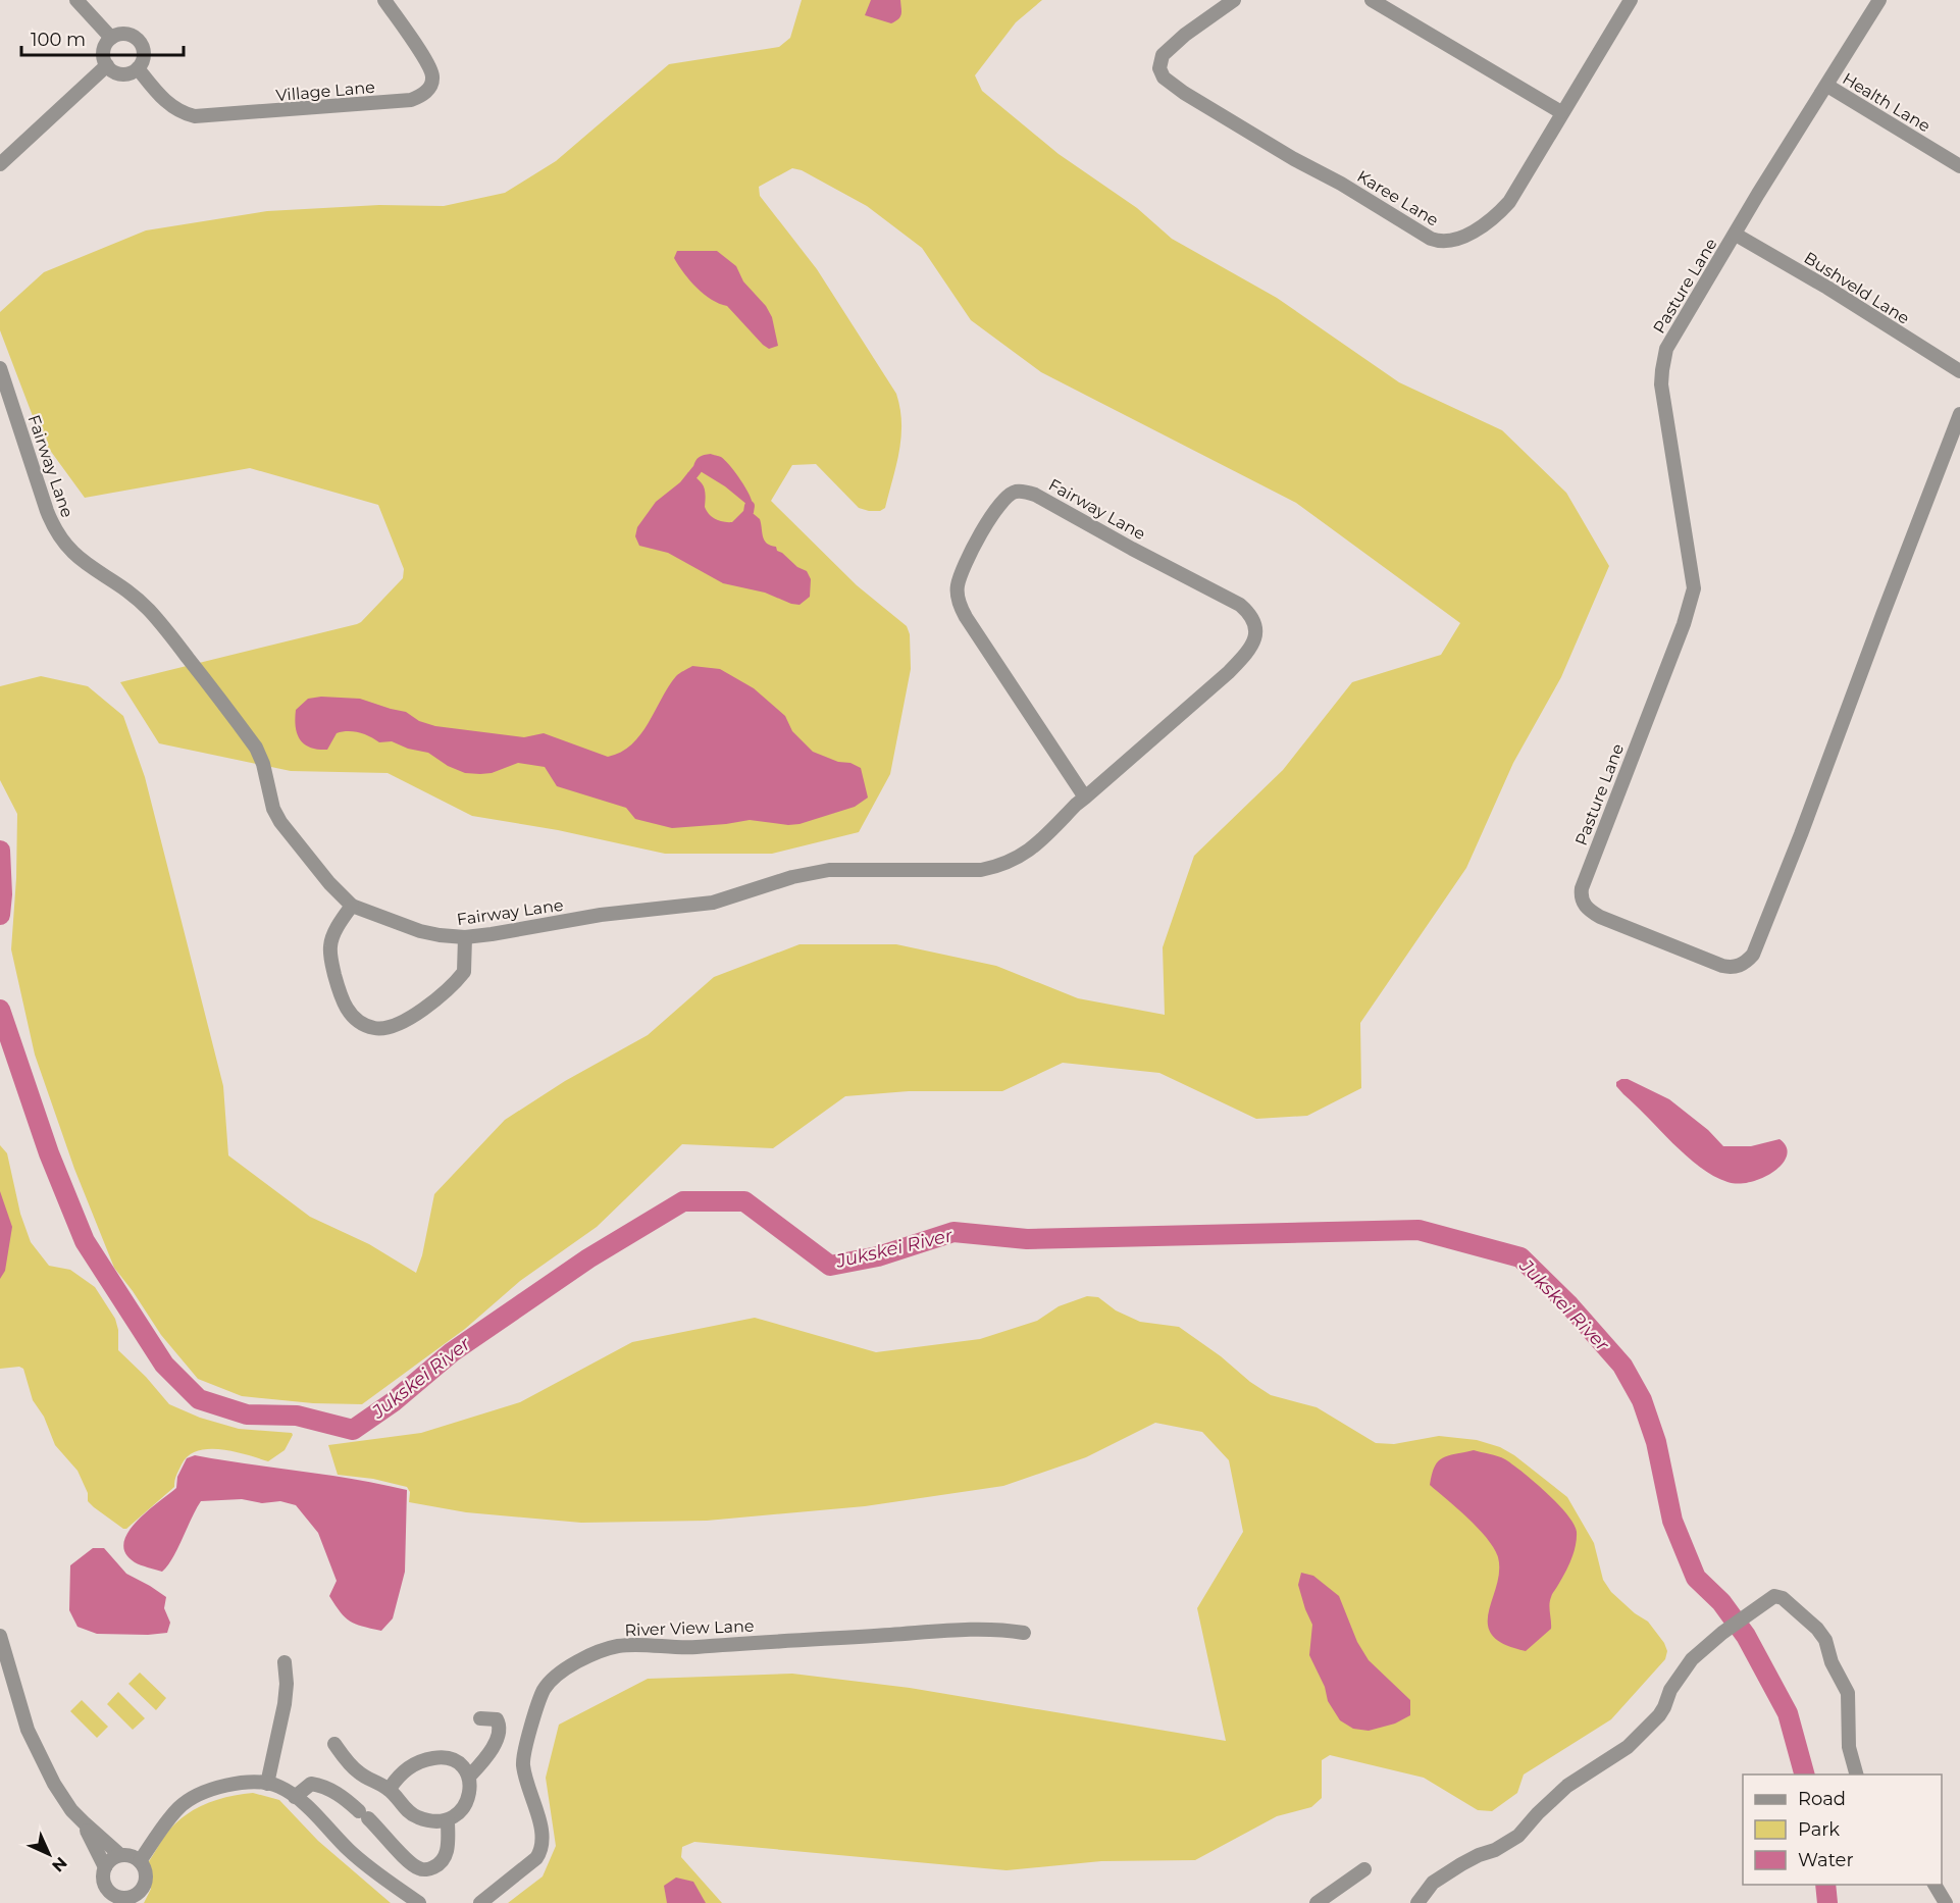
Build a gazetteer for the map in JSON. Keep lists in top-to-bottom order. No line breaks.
{"streets":{"street":["Village Lane","Health Lane","Karee Lane","Pasture Lane","Bushveld Lane","Fairway Lane","River View Lane"]},"crossings":[["Health Lane","Pasture Lane"],["Pasture Lane","Bushveld Lane"]],"water":["Jukskei River"],"legend":["Road","Park","Water"],"scale_bar":"100 m","north":"bottom right"}
